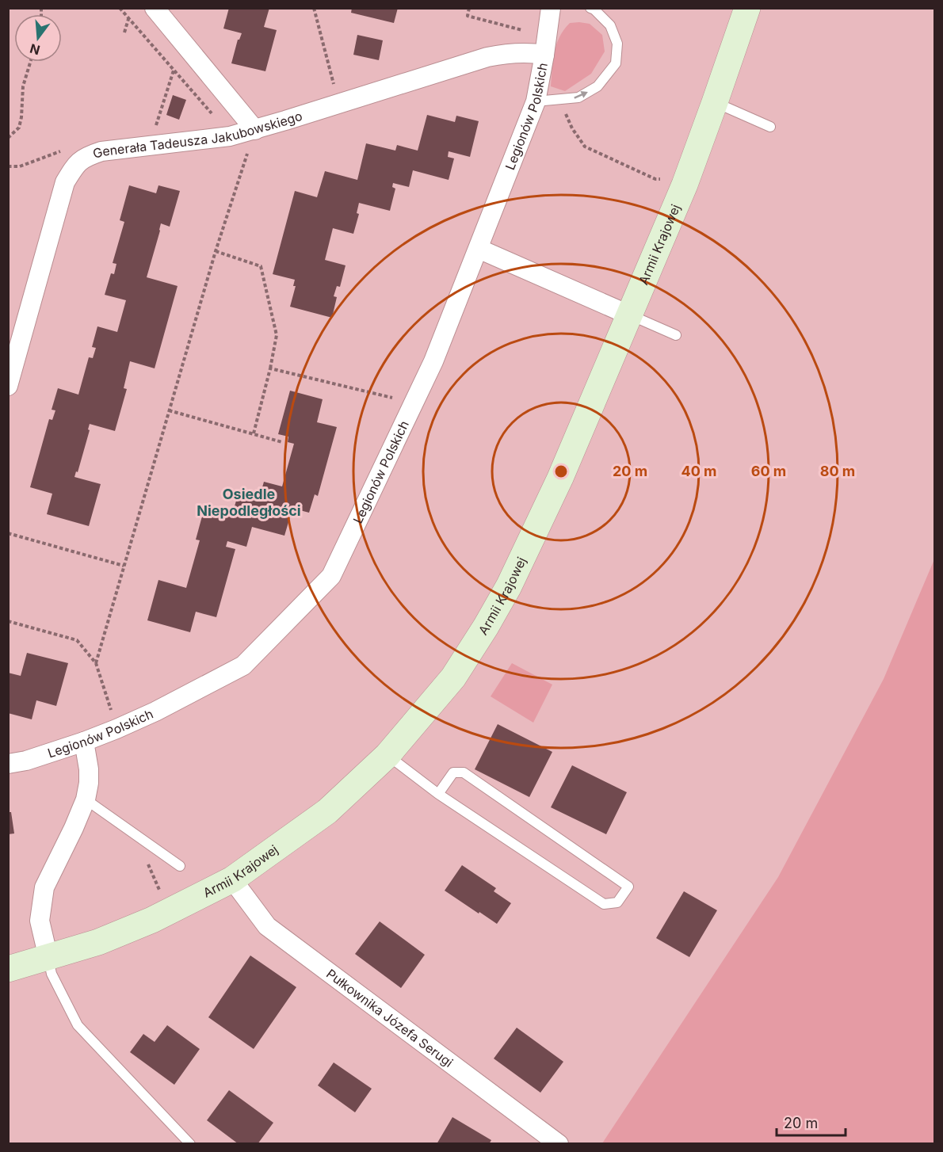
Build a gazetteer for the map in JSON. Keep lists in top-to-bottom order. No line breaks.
{"streets":{"main road":["Armii Krajowej"],"street":["Legionów Polskich","Generała Tadeusza Jakubowskiego","Pułkownika Józefa Serugi"]},"crossings":[["Legionów Polskich","Generała Tadeusza Jakubowskiego"],["Armii Krajowej","Pułkownika Józefa Serugi"]],"districts":["Osiedle Niepodległości"],"scale_bar":"20 m","north":"bottom","rings":["20 m","40 m","60 m","80 m"]}
